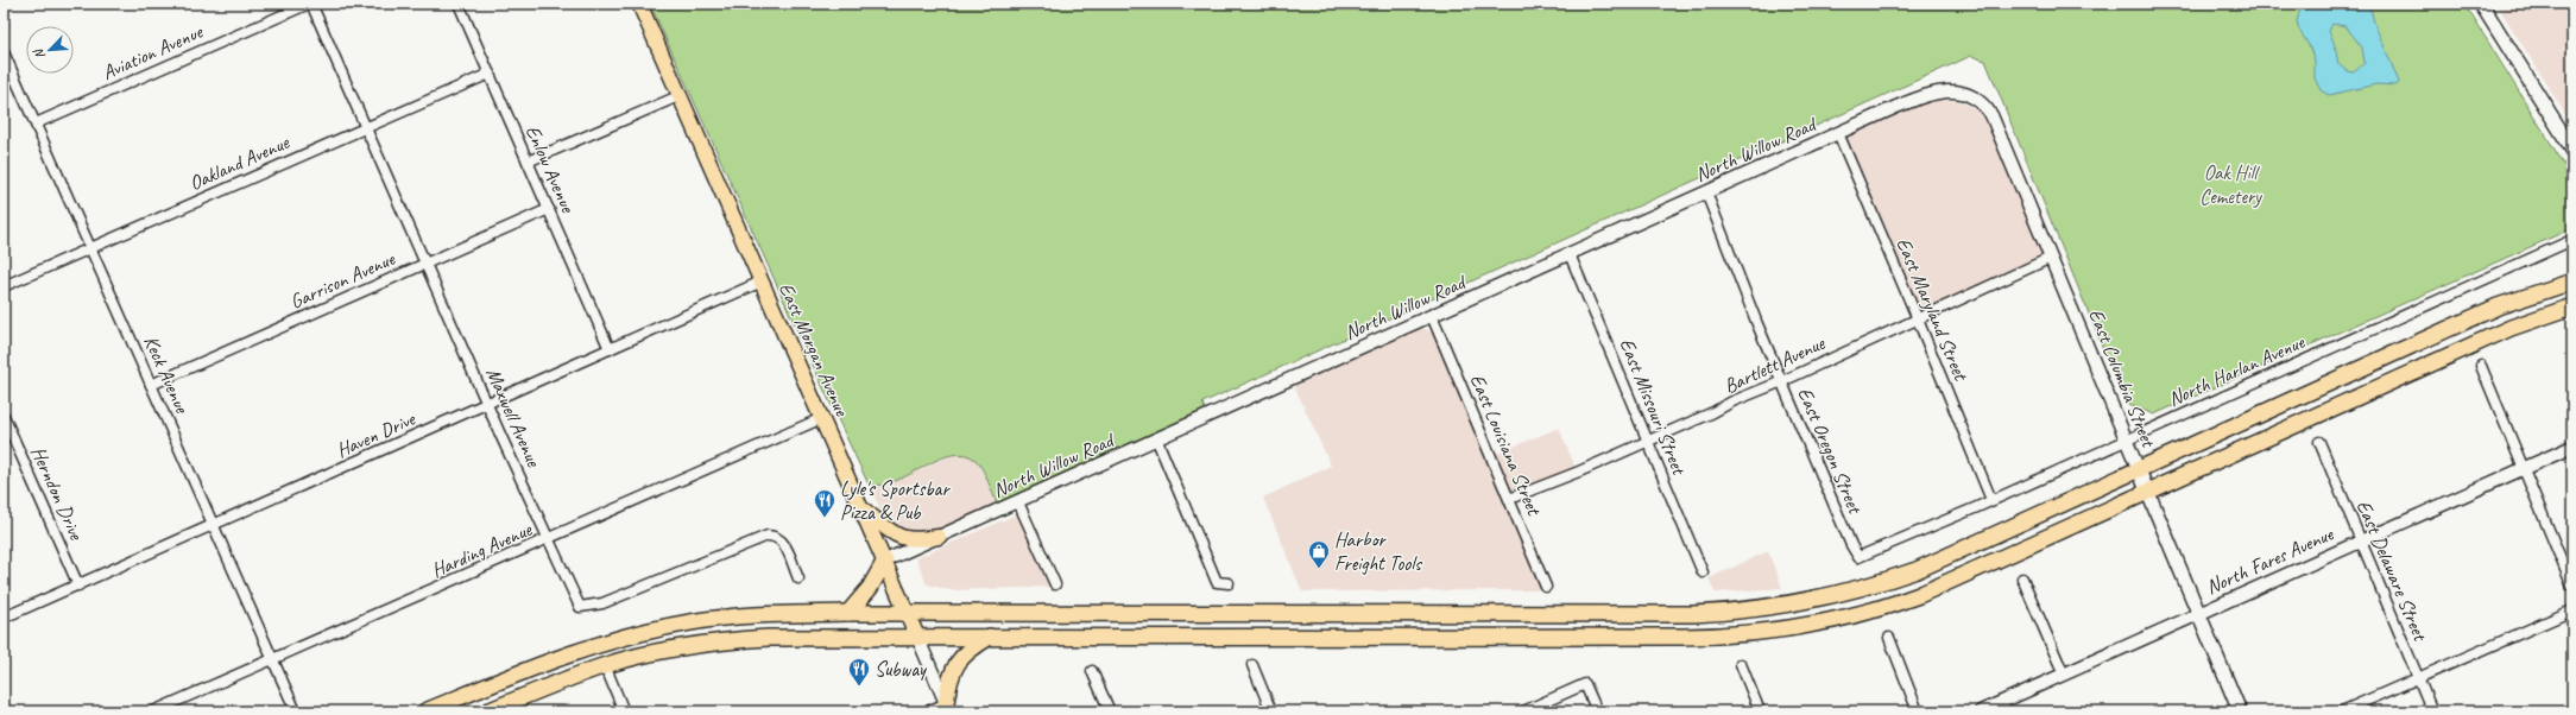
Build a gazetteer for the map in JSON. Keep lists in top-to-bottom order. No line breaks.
{"streets":{"main road":["East Morgan Avenue","East Columbia Street"],"street":["Aviation Avenue","North Willow Road","Oakland Avenue","Enlow Avenue","Garrison Avenue","East Maryland Street","Bartlett Avenue","North Harlan Avenue","Keck Avenue","East Missouri Street","Maxwell Avenue","Haven Drive","East Louisiana Street","East Oregon Street","Herndon Drive","Harding Avenue","North Fares Avenue","East Delaware Street"]},"crossings":[["Aviation Avenue","Keck Avenue"],["Aviation Avenue","Maxwell Avenue"],["North Willow Road","East Maryland Street"],["North Willow Road","East Morgan Avenue"],["North Willow Road","East Columbia Street"],["North Willow Road","East Missouri Street"],["North Willow Road","East Louisiana Street"],["North Willow Road","East Oregon Street"],["Oakland Avenue","Enlow Avenue"],["Oakland Avenue","Keck Avenue"],["Oakland Avenue","Maxwell Avenue"],["Enlow Avenue","Garrison Avenue"],["Enlow Avenue","Haven Drive"],["Garrison Avenue","Keck Avenue"],["Garrison Avenue","Maxwell Avenue"],["East Maryland Street","Bartlett Avenue"],["East Maryland Street","North Harlan Avenue"],["East Morgan Avenue","Haven Drive"],["East Morgan Avenue","Harding Avenue"],["Bartlett Avenue","East Columbia Street"],["Bartlett Avenue","East Missouri Street"],["Bartlett Avenue","East Louisiana Street"],["Bartlett Avenue","East Oregon Street"],["North Harlan Avenue","East Columbia Street"],["North Harlan Avenue","East Oregon Street"],["Keck Avenue","Haven Drive"],["Keck Avenue","Harding Avenue"],["East Columbia Street","North Fares Avenue"],["Maxwell Avenue","Haven Drive"],["Maxwell Avenue","Harding Avenue"],["Haven Drive","Herndon Drive"],["North Fares Avenue","East Delaware Street"]],"parks":["Oak Hill Cemetery"],"places":{"restaurant":["Lyle's Sportsbar Pizza & Pub","Subway"],"shop":["Harbor Freight Tools"]},"north":"bottom left"}
